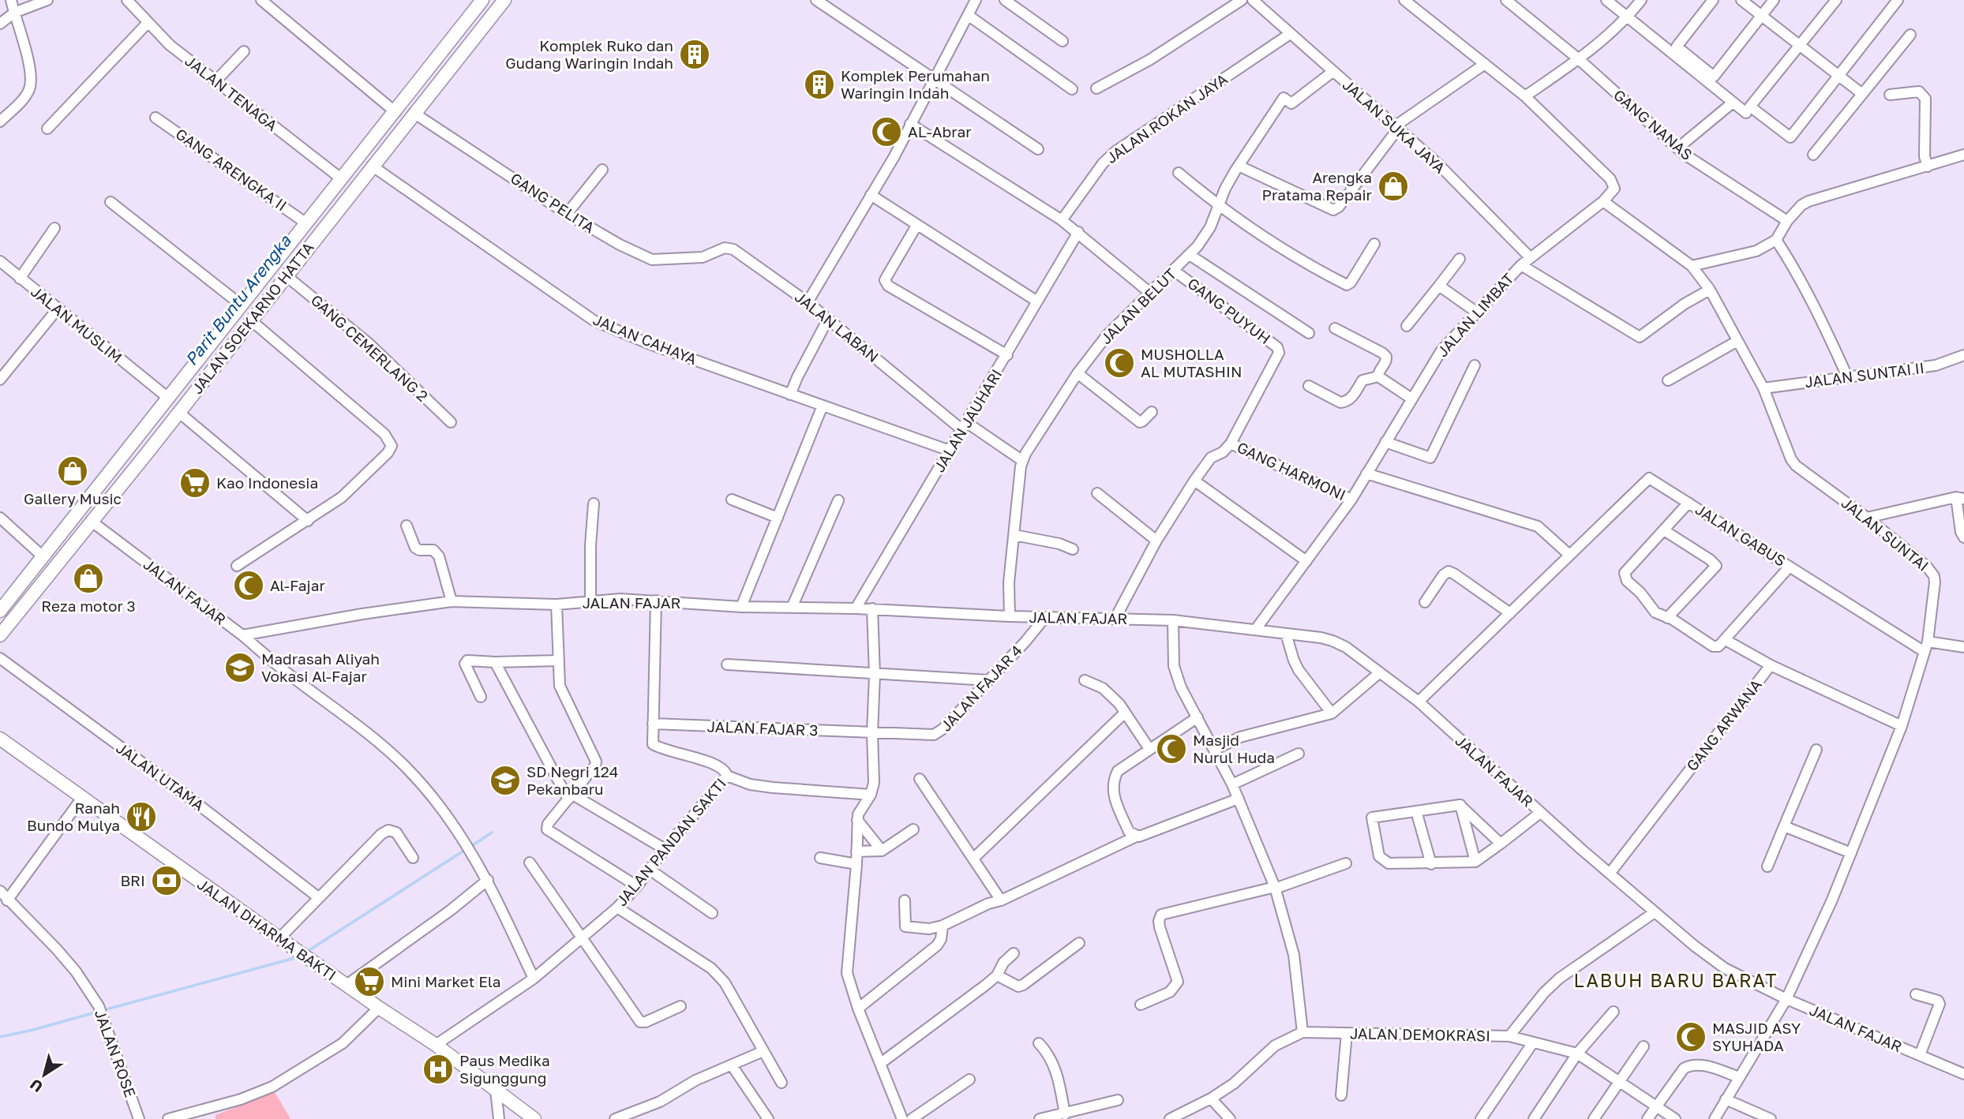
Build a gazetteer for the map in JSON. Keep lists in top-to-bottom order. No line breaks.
{"streets":{"main road":["JALAN SOEKARNO HATTA","JALAN DHARMA BAKTI"],"street":["JALAN TENAGA","JALAN ROKAN JAYA","GANG NANAS","JALAN SUKA JAYA","GANG ARENGKA II","GANG PELITA","JALAN BELUT","GANG PUYUH","JALAN LIMBAT","JALAN MUSLIM","JALAN LABAN","JALAN CAHAYA","GANG CEMERLANG 2","JALAN SUNTAI II","JALAN JAUHARI","GANG HARMONI","JALAN SUNTAI","JALAN GABUS","JALAN FAJAR","JALAN FAJAR 4","GANG ARWANA","JALAN FAJAR 3","JALAN UTAMA","JALAN PANDAN SAKTI","JALAN DEMOKRASI","JALAN ROSE"]},"crossings":[["JALAN TENAGA","JALAN SOEKARNO HATTA"],["JALAN ROKAN JAYA","JALAN SUKA JAYA"],["JALAN SUKA JAYA","JALAN BELUT"],["JALAN SUKA JAYA","JALAN LIMBAT"],["GANG ARENGKA II","JALAN SOEKARNO HATTA"],["GANG PELITA","JALAN SOEKARNO HATTA"],["GANG PELITA","JALAN LABAN"],["JALAN BELUT","GANG PUYUH"],["JALAN BELUT","JALAN LABAN"],["JALAN BELUT","JALAN FAJAR"],["GANG PUYUH","GANG HARMONI"],["JALAN LIMBAT","GANG HARMONI"],["JALAN LIMBAT","JALAN SUNTAI"],["JALAN LIMBAT","JALAN FAJAR"],["JALAN SOEKARNO HATTA","JALAN MUSLIM"],["JALAN SOEKARNO HATTA","JALAN CAHAYA"],["JALAN SOEKARNO HATTA","GANG CEMERLANG 2"],["JALAN SOEKARNO HATTA","JALAN FAJAR"],["JALAN LABAN","JALAN JAUHARI"],["JALAN CAHAYA","JALAN JAUHARI"],["JALAN SUNTAI II","JALAN SUNTAI"],["JALAN JAUHARI","JALAN FAJAR"],["JALAN SUNTAI","JALAN GABUS"],["JALAN SUNTAI","JALAN FAJAR"],["JALAN SUNTAI","GANG ARWANA"],["JALAN GABUS","JALAN FAJAR"],["JALAN FAJAR","JALAN FAJAR 4"],["JALAN FAJAR","GANG ARWANA"],["JALAN FAJAR","JALAN PANDAN SAKTI"],["JALAN FAJAR 4","JALAN FAJAR 3"],["JALAN FAJAR 3","JALAN PANDAN SAKTI"],["JALAN PANDAN SAKTI","JALAN DHARMA BAKTI"]],"districts":["LABUH BARU BARAT"],"water":["Parit Buntu Arengka"],"places":{"building":["Komplek Ruko dan Gudang Waringin Indah","Komplek Perumahan Waringin Indah"],"mosque":["AL-Abrar","MUSHOLLA AL MUTASHIN","Al-Fajar","Masjid Nurul Huda","MASJID ASY SYUHADA"],"shop":["Arengka Pratama Repair","Gallery Music","Reza motor 3"],"supermarket":["Kao Indonesia","Mini Market Ela"],"school or university":["Madrasah Aliyah Vokasi Al-Fajar","SD Negri 124 Pekanbaru"],"restaurant":["Ranah Bundo Mulya"],"bank":["BRI"],"hospital":["Paus Medika Sigunggung"]},"north":"bottom left"}
